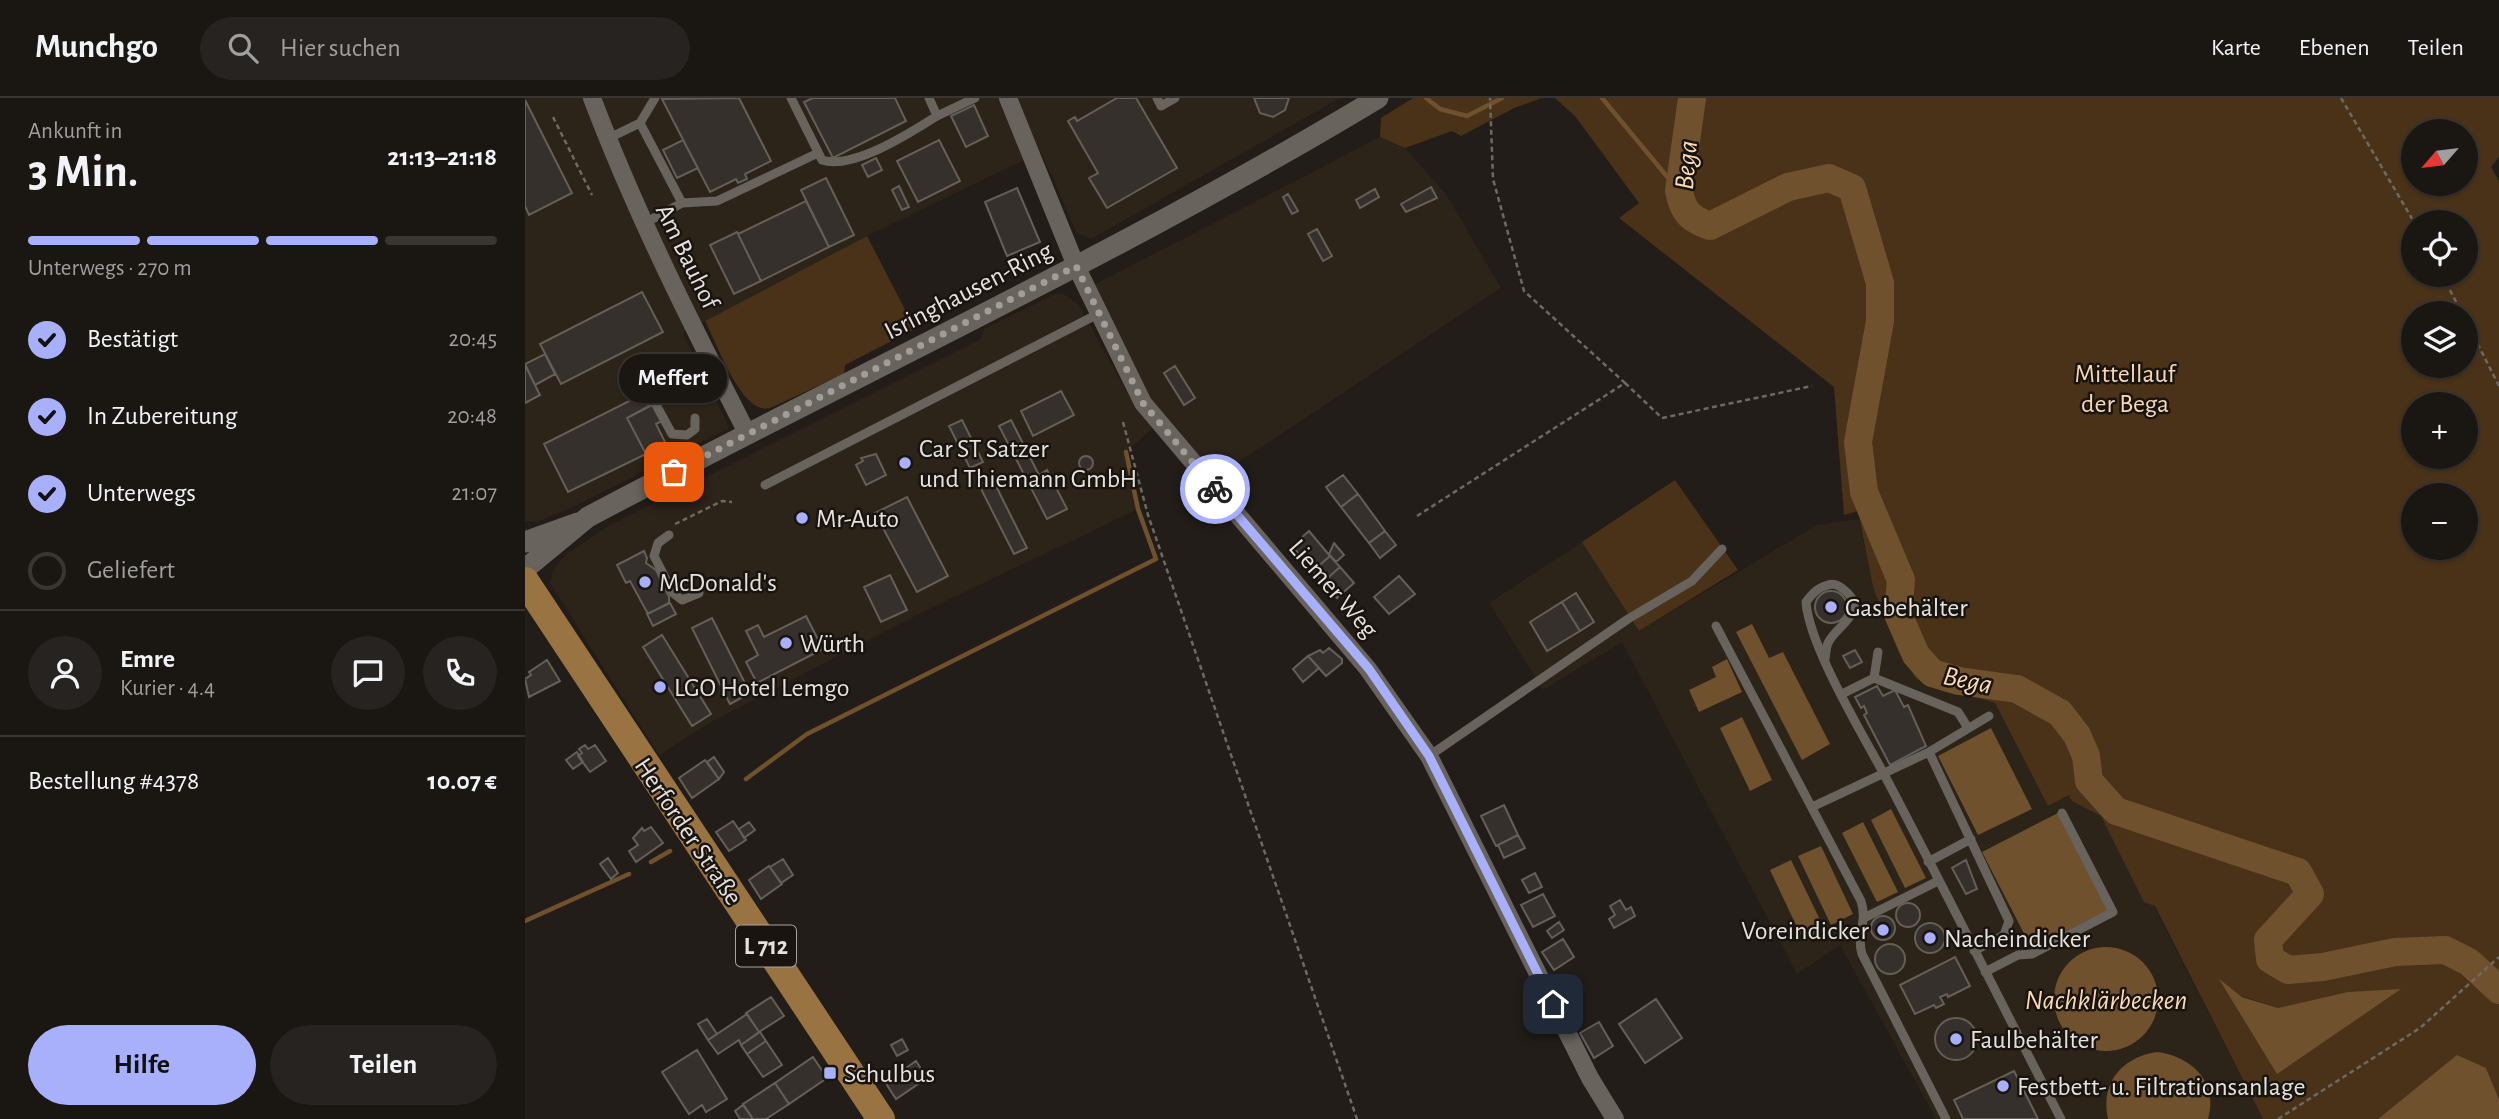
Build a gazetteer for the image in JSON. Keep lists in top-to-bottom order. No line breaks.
{"streets":{"main road":["Herforder Straße","L 712"],"street":["Am Bauhof","Isringhausen-Ring","Liemer Weg"]},"crossings":[["Am Bauhof","Isringhausen-Ring"],["Isringhausen-Ring","Liemer Weg"]],"water":["Bega","Nachklärbecken"],"parks":["Mittellauf der Bega"],"places":{"other":["Car ST Satzer und Thiemann GmbH","Meffert","Mr-Auto","McDonald's","Gasbehälter","Würth","LGO Hotel Lemgo","Voreindicker","Nacheindicker","Faulbehälter","Festbett- u. Filtrationsanlage"],"transit":["Schulbus"]},"north":"bottom left","page":{"header":"Munchgo","search":"Hier suchen","nav":["Karte","Ebenen","Teilen"],"heading":["3 Min.","Ankunft in","21:13–21:18"],"panel":["Emre","Kurier · 4.4","Bestellung #4378","10.07 €"],"map_buttons":["+","−"],"bar":"Unterwegs · 270 m","list":[["Bestätigt","20:45"],["In Zubereitung","20:48"],["Unterwegs","21:07"],"Geliefert"],"bubble":"Meffert","buttons":["Hilfe","Teilen"]}}
